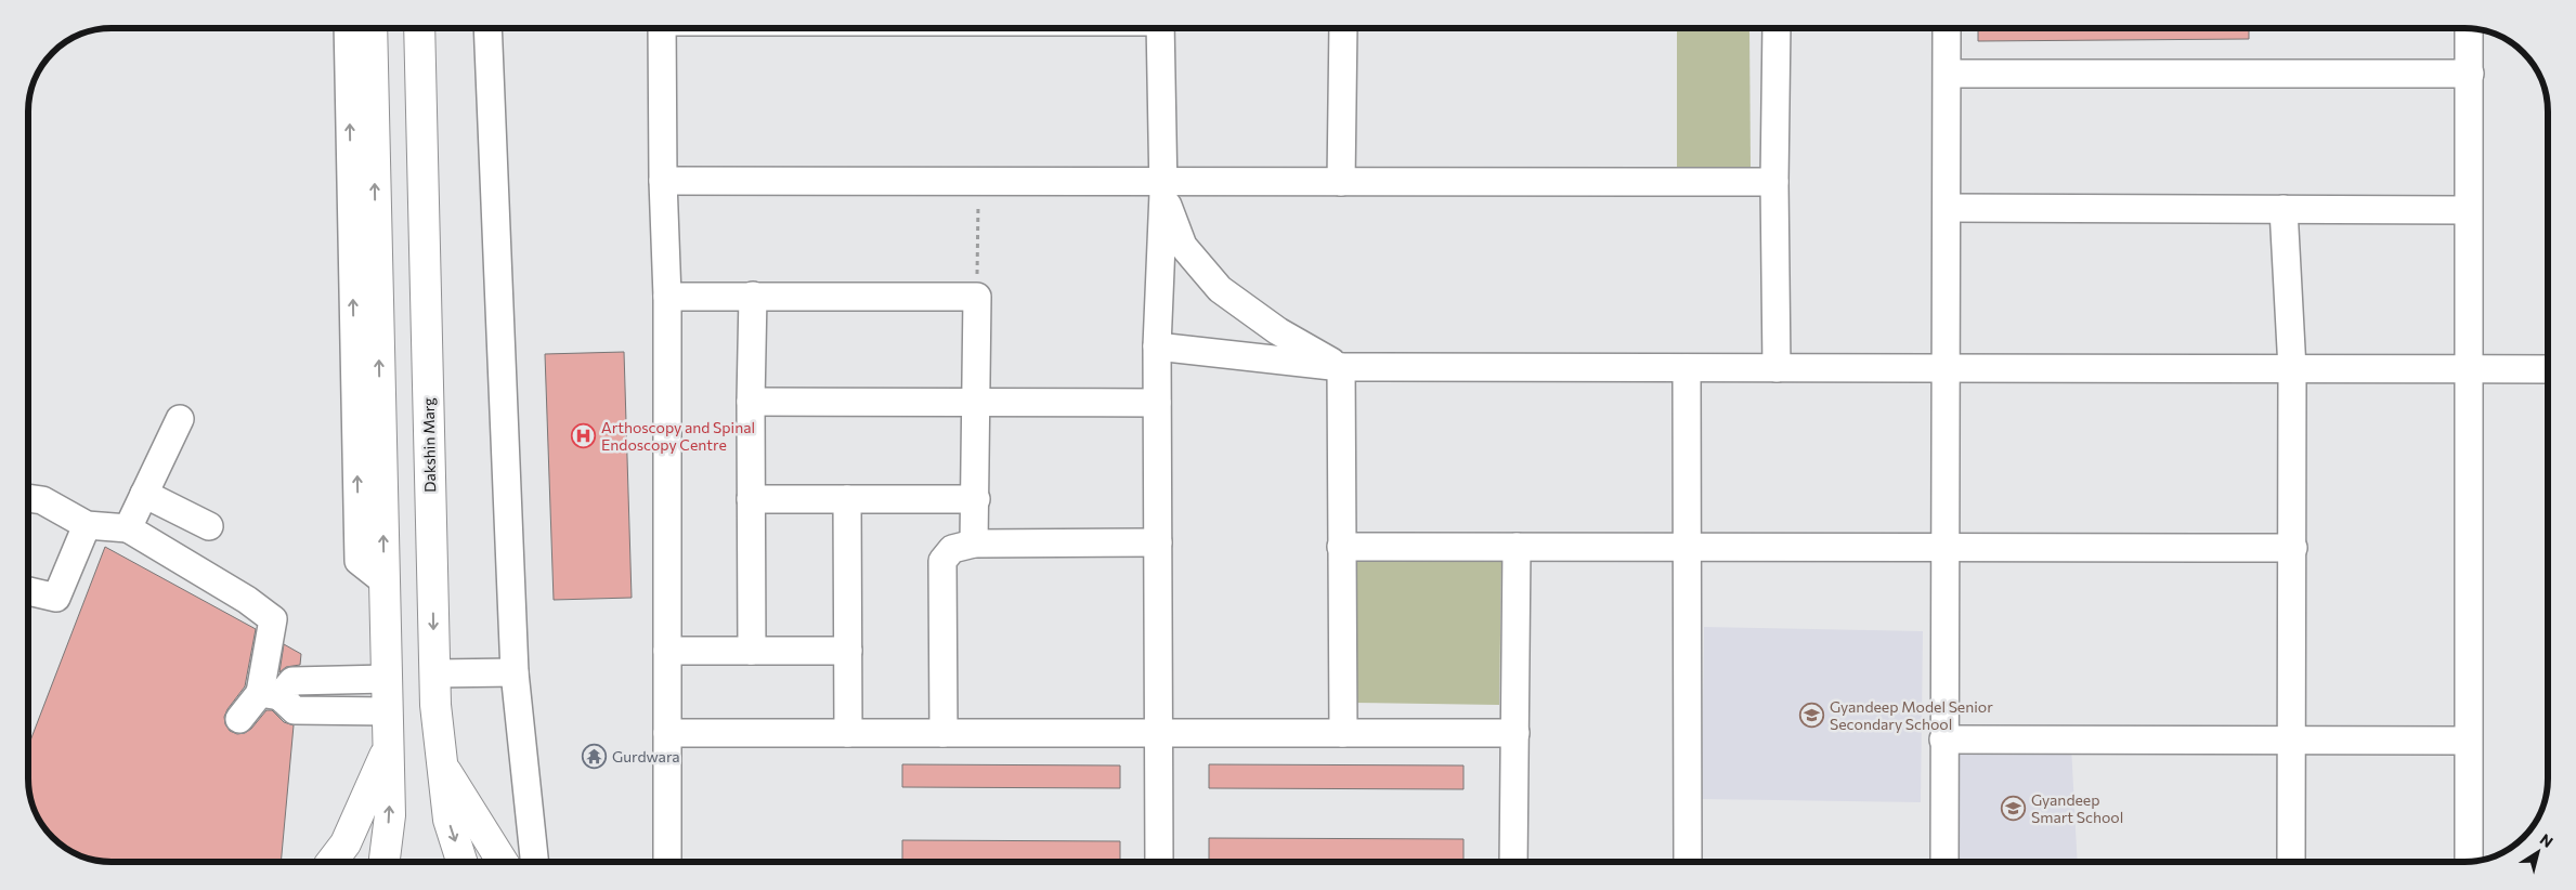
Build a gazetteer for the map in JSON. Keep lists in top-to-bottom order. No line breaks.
{"streets":{"main road":["Dakshin Marg"]},"places":{"hospital":["Arthoscopy and Spinal Endoscopy Centre"],"school or university":["Gyandeep Model Senior Secondary School","Gyandeep Smart School"],"temple":["Gurdwara"]},"north":"top right"}
